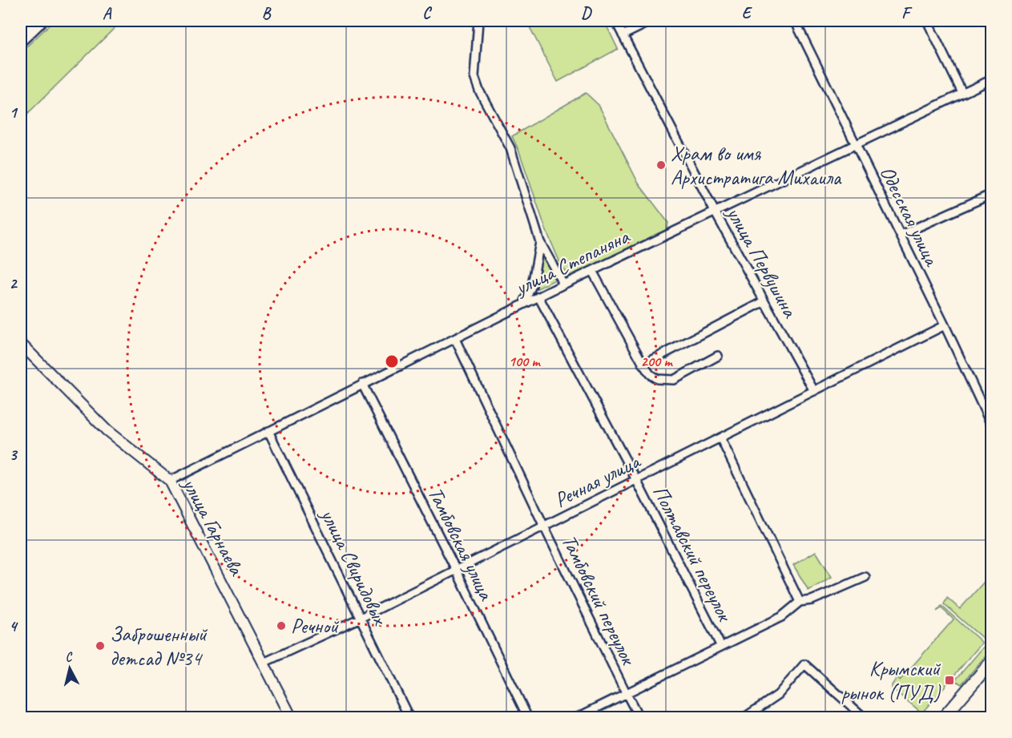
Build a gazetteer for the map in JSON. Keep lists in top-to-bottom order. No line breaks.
{"streets":{"street":["Одесская улица","улица Степаняна","улица Первушина","Речная улица","улица Гарнаева","Тамбовская улица","Полтавский переулок","улица Свиридовых","Тамбовский переулок"]},"crossings":[["Одесская улица","улица Степаняна"],["Одесская улица","Речная улица"],["улица Степаняна","улица Первушина"],["улица Степаняна","улица Гарнаева"],["улица Степаняна","Тамбовская улица"],["улица Степаняна","Полтавский переулок"],["улица Степаняна","улица Свиридовых"],["улица Степаняна","Тамбовский переулок"],["улица Первушина","Речная улица"],["Речная улица","улица Гарнаева"],["Речная улица","Тамбовская улица"],["Речная улица","Полтавский переулок"],["Речная улица","улица Свиридовых"],["Речная улица","Тамбовский переулок"]],"places":{"other":["Храм во имя Архистратига Михаила","Речной","Заброшенный детсад №34"],"transit":["Крымский рынок (ПУД)"]},"north":"top","grid":{"columns":["A","B","C","D","E","F"],"rows":["1","2","3","4"]},"rings":["100 m","200 m"]}
